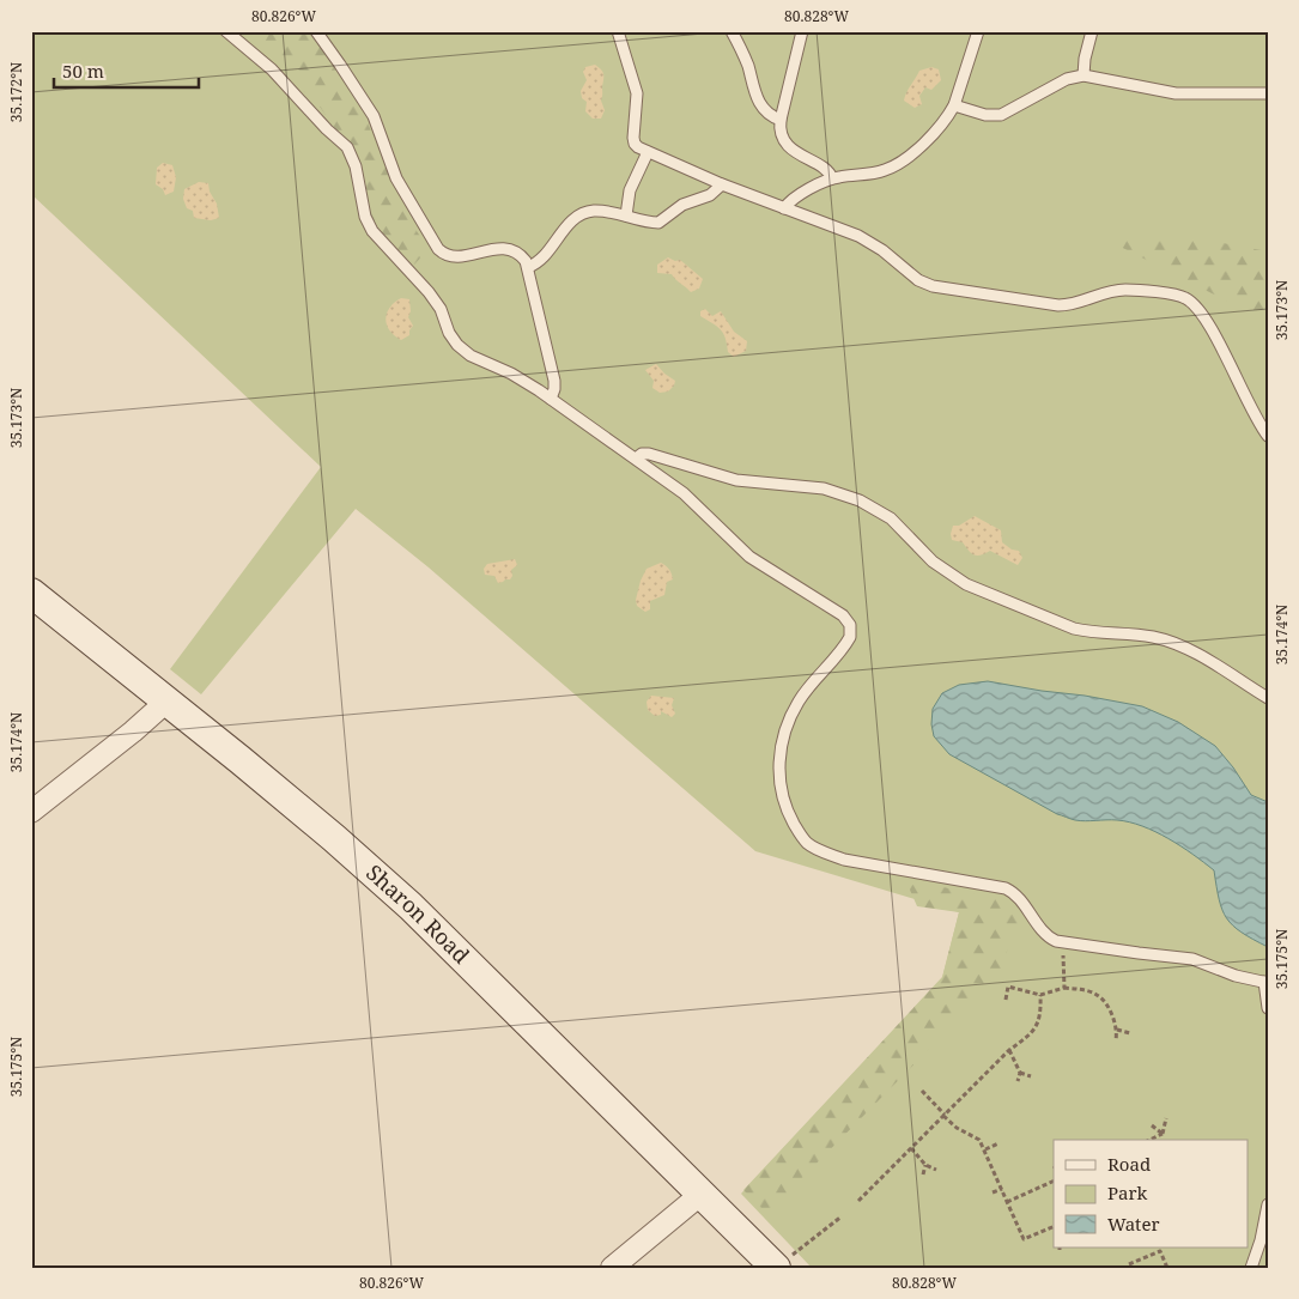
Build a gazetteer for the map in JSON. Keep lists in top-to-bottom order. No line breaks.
{"streets":{"street":["Sharon Road"]},"legend":["Road","Park","Water"],"scale_bar":"50 m","coordinates":["80.826°W","80.828°W","35.172°N","35.173°N","35.174°N","35.175°N"]}
